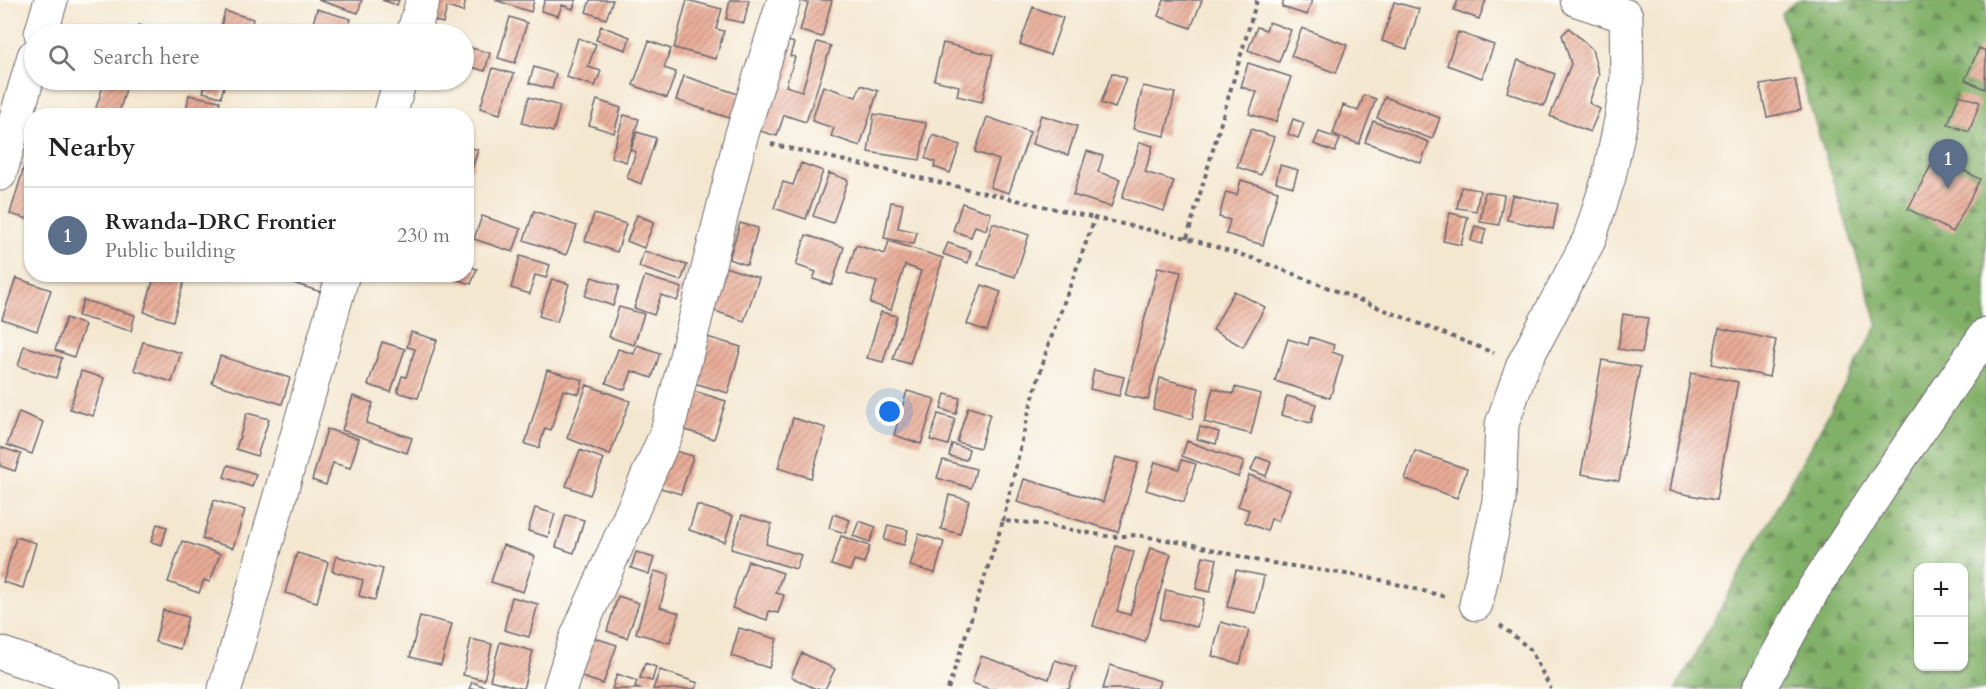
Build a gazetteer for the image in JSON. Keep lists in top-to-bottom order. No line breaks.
{"page":{"search":"Search here","heading":"Nearby","pins":"1","list":[{"mark":"1","name":"Rwanda-DRC Frontier","note":"Public building","value":"230 m"}],"map_buttons":["+","−"]}}
